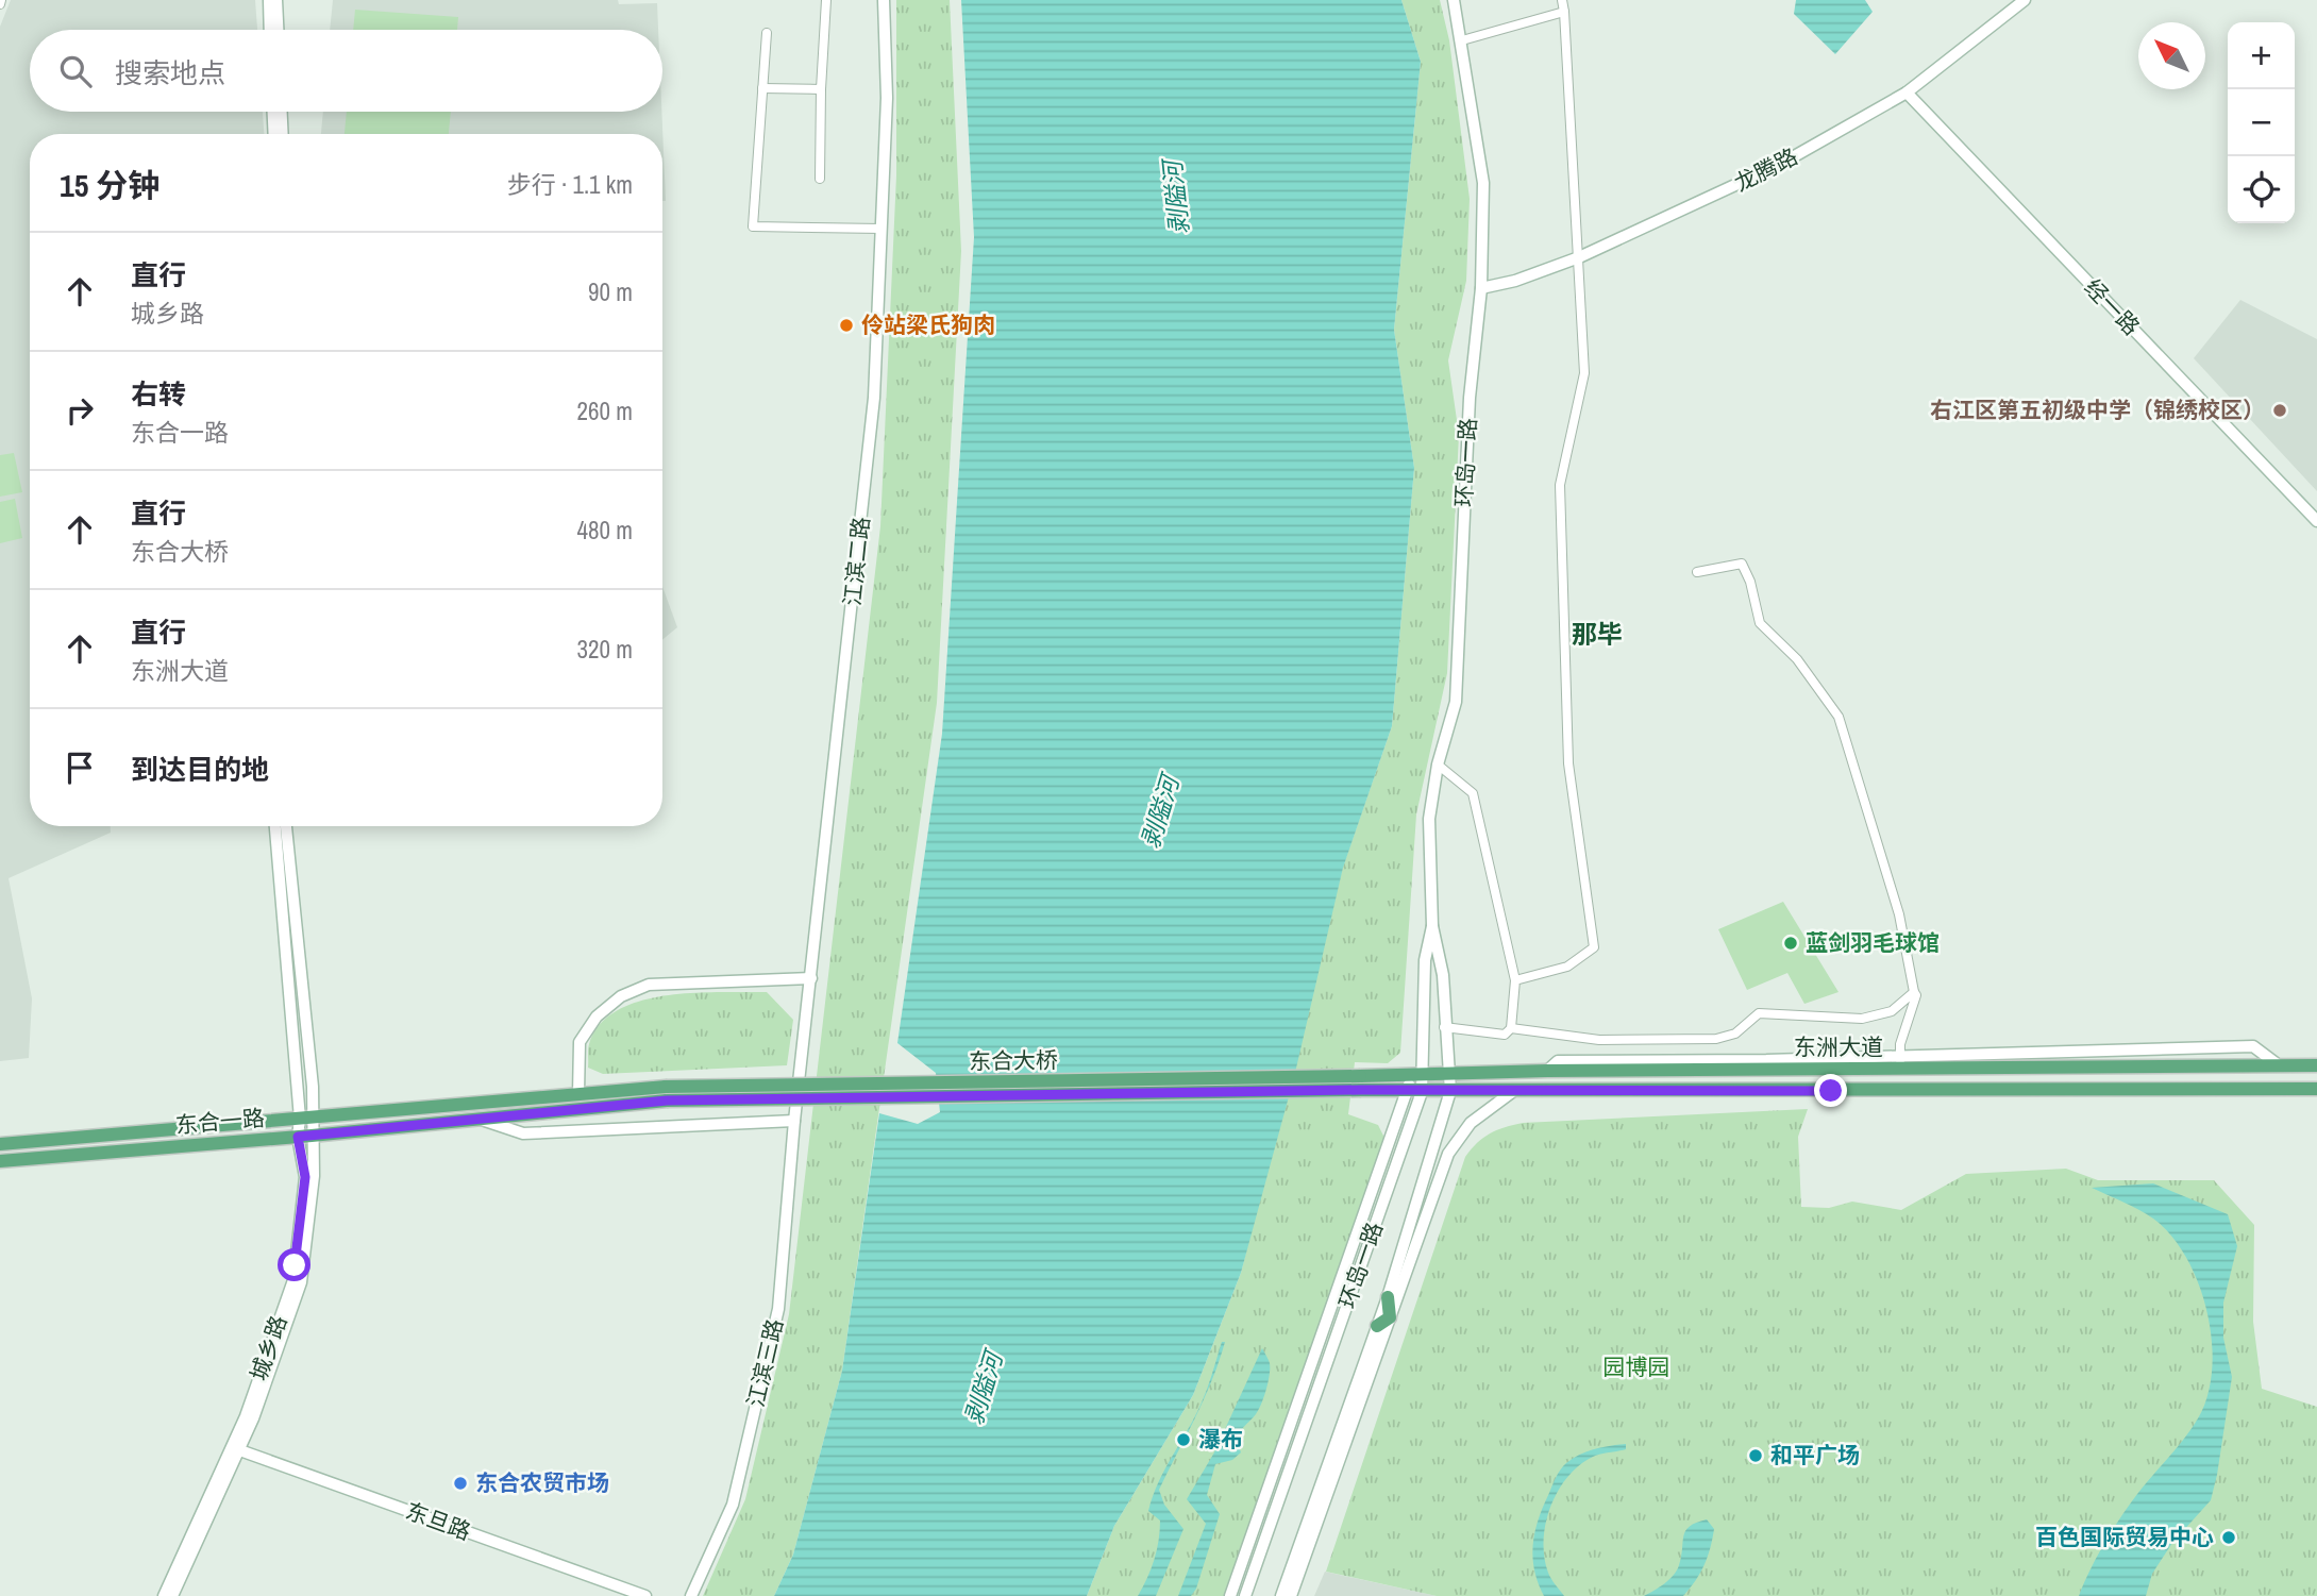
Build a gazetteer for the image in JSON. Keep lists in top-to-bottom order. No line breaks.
{"streets":{"main road":["龙腾路","经一路","环岛一路","江滨二路","东洲大道","东合大桥","东合一路","城乡路","江滨三路","东旦路"]},"crossings":[["龙腾路","经一路"],["龙腾路","环岛一路"],["环岛一路","东洲大道"],["江滨二路","江滨三路"],["东洲大道","东合大桥"],["东合大桥","东合一路"],["东合一路","城乡路"],["城乡路","东旦路"]],"districts":["那毕"],"water":["剥隘河"],"parks":["园博园"],"places":["伶站梁氏狗肉","右江区第五初级中学（锦绣校区）","蓝剑羽毛球馆","瀑布","和平广场","东合农贸市场","百色国际贸易中心"],"north":"top left","page":{"map_buttons":["+","−"],"search":"搜索地点","heading":["15 分钟","步行 · 1.1 km"],"list":[["直行","城乡路","90 m"],["右转","东合一路","260 m"],["直行","东合大桥","480 m"],["直行","东洲大道","320 m"],"到达目的地"]}}
